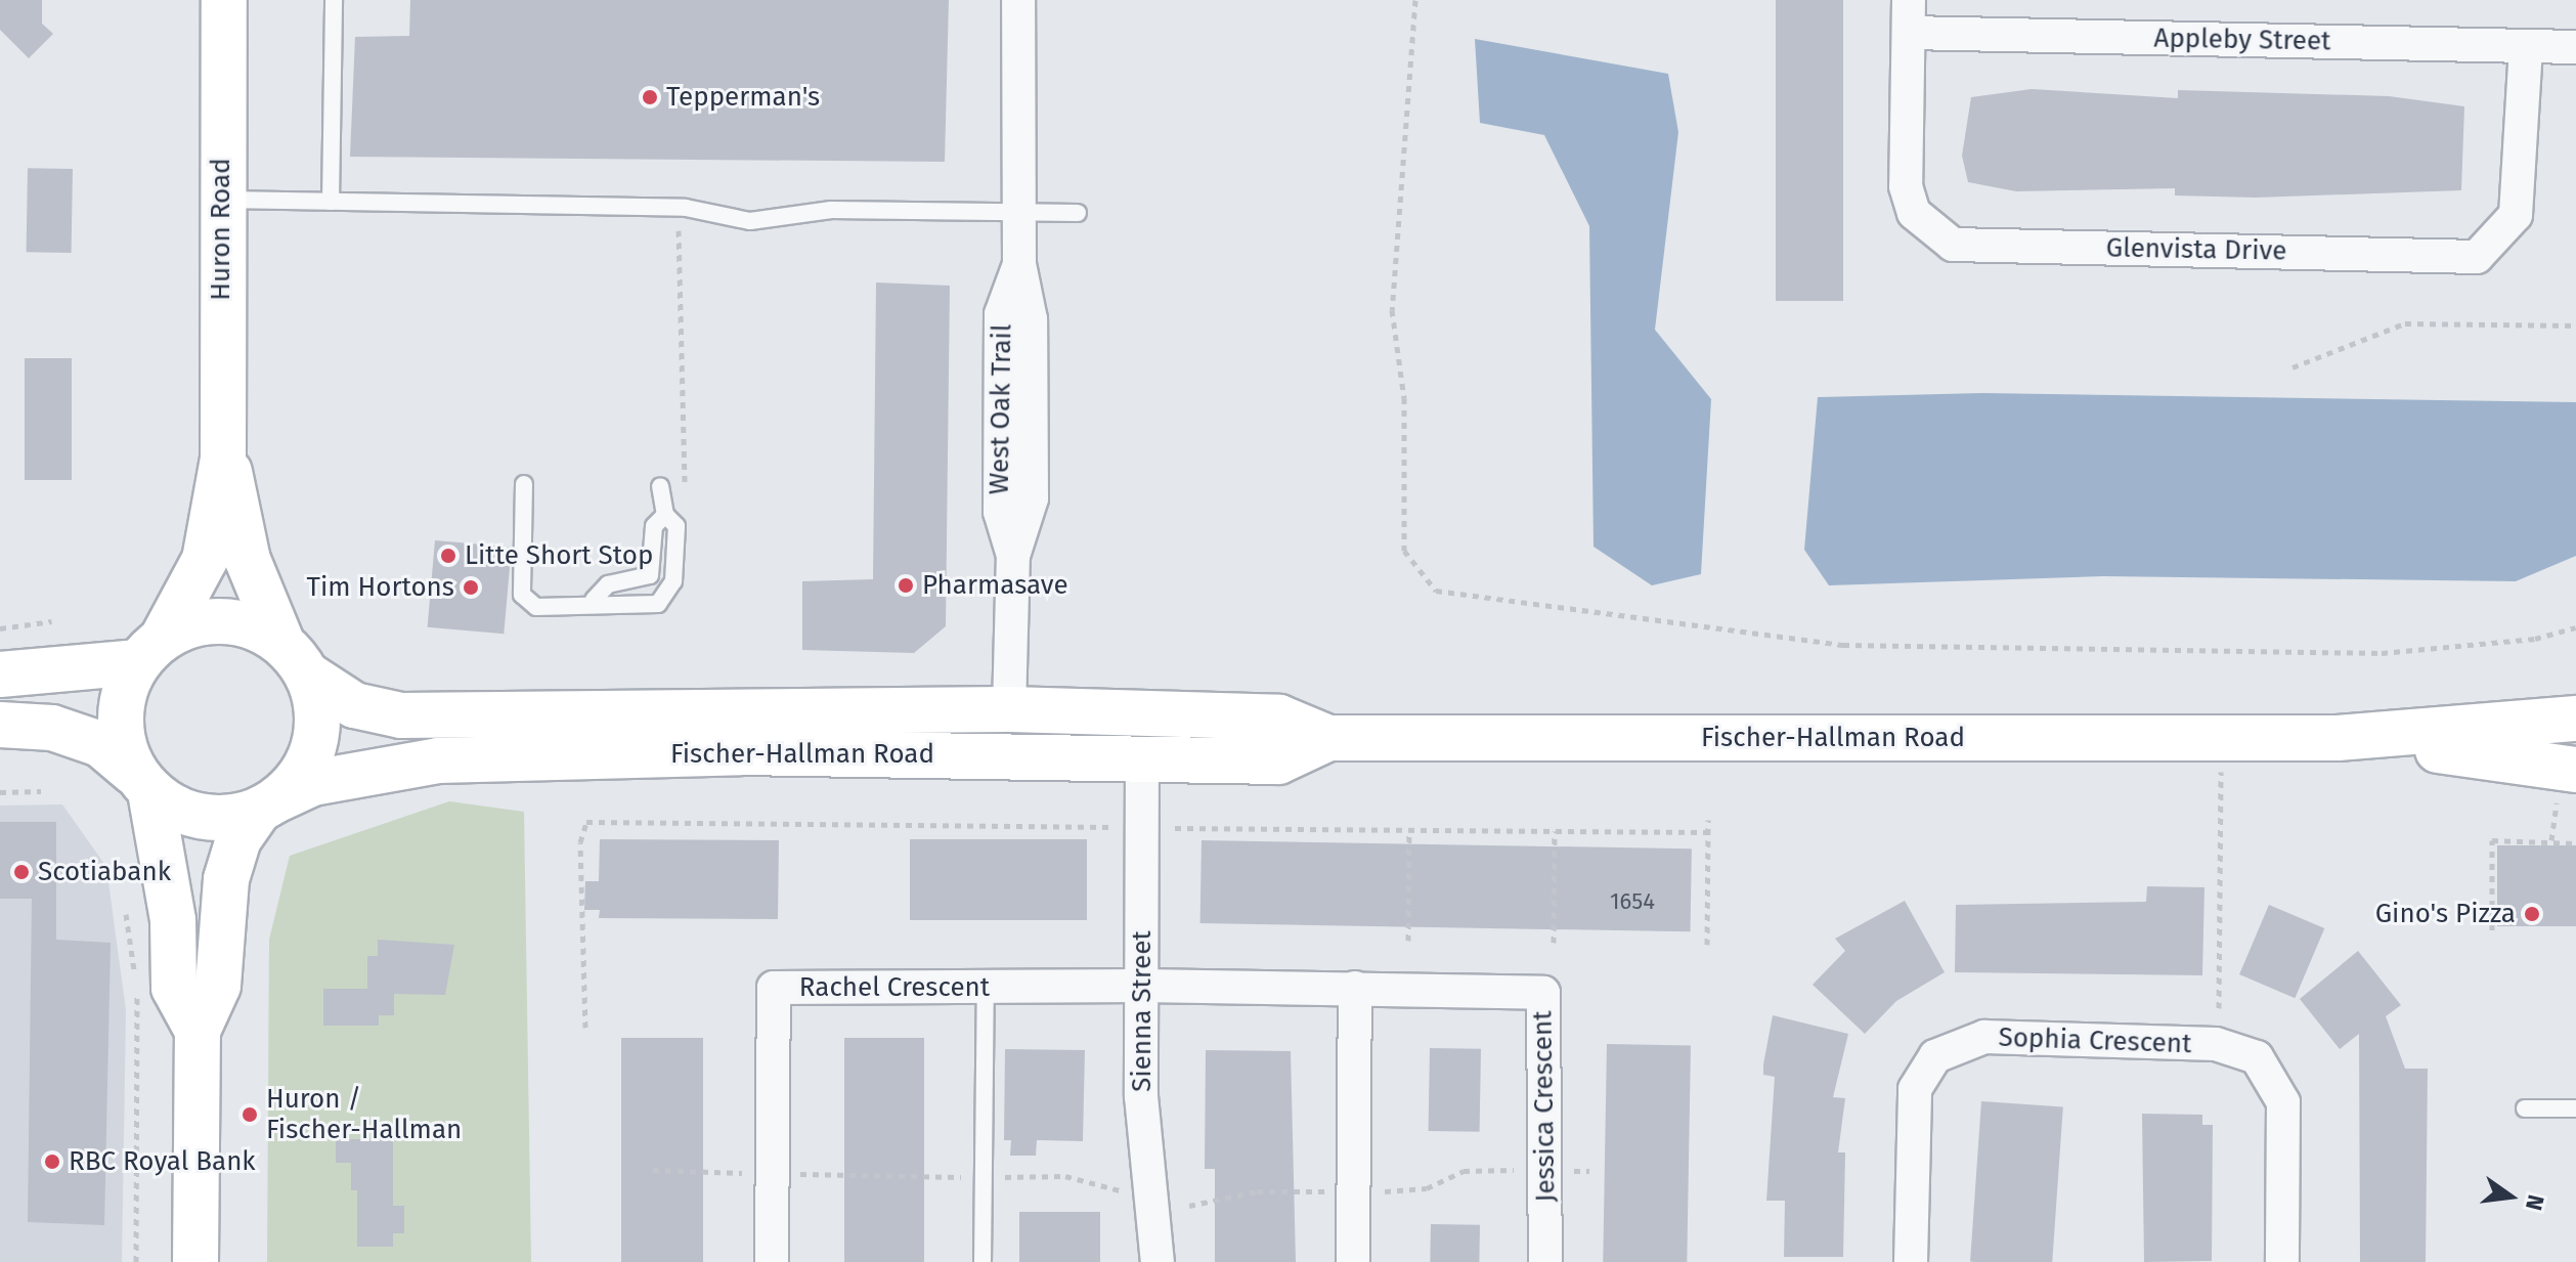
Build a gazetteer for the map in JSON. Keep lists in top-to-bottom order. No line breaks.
{"streets":{"main road":["Huron Road","Fischer-Hallman Road"],"street":["Appleby Street","Glenvista Drive","West Oak Trail","Rachel Crescent","Sienna Street","Sophia Crescent","Jessica Crescent"]},"crossings":[["Appleby Street","Glenvista Drive"],["Huron Road","Fischer-Hallman Road"],["West Oak Trail","Fischer-Hallman Road"],["Fischer-Hallman Road","Sienna Street"],["Rachel Crescent","Sienna Street"],["Rachel Crescent","Jessica Crescent"],["Sienna Street","Jessica Crescent"]],"places":["Tepperman's","Litte Short Stop","Pharmasave","Tim Hortons","Scotiabank","Gino's Pizza","Huron / Fischer-Hallman","RBC Royal Bank"],"house_numbers":["1654"],"north":"right"}
